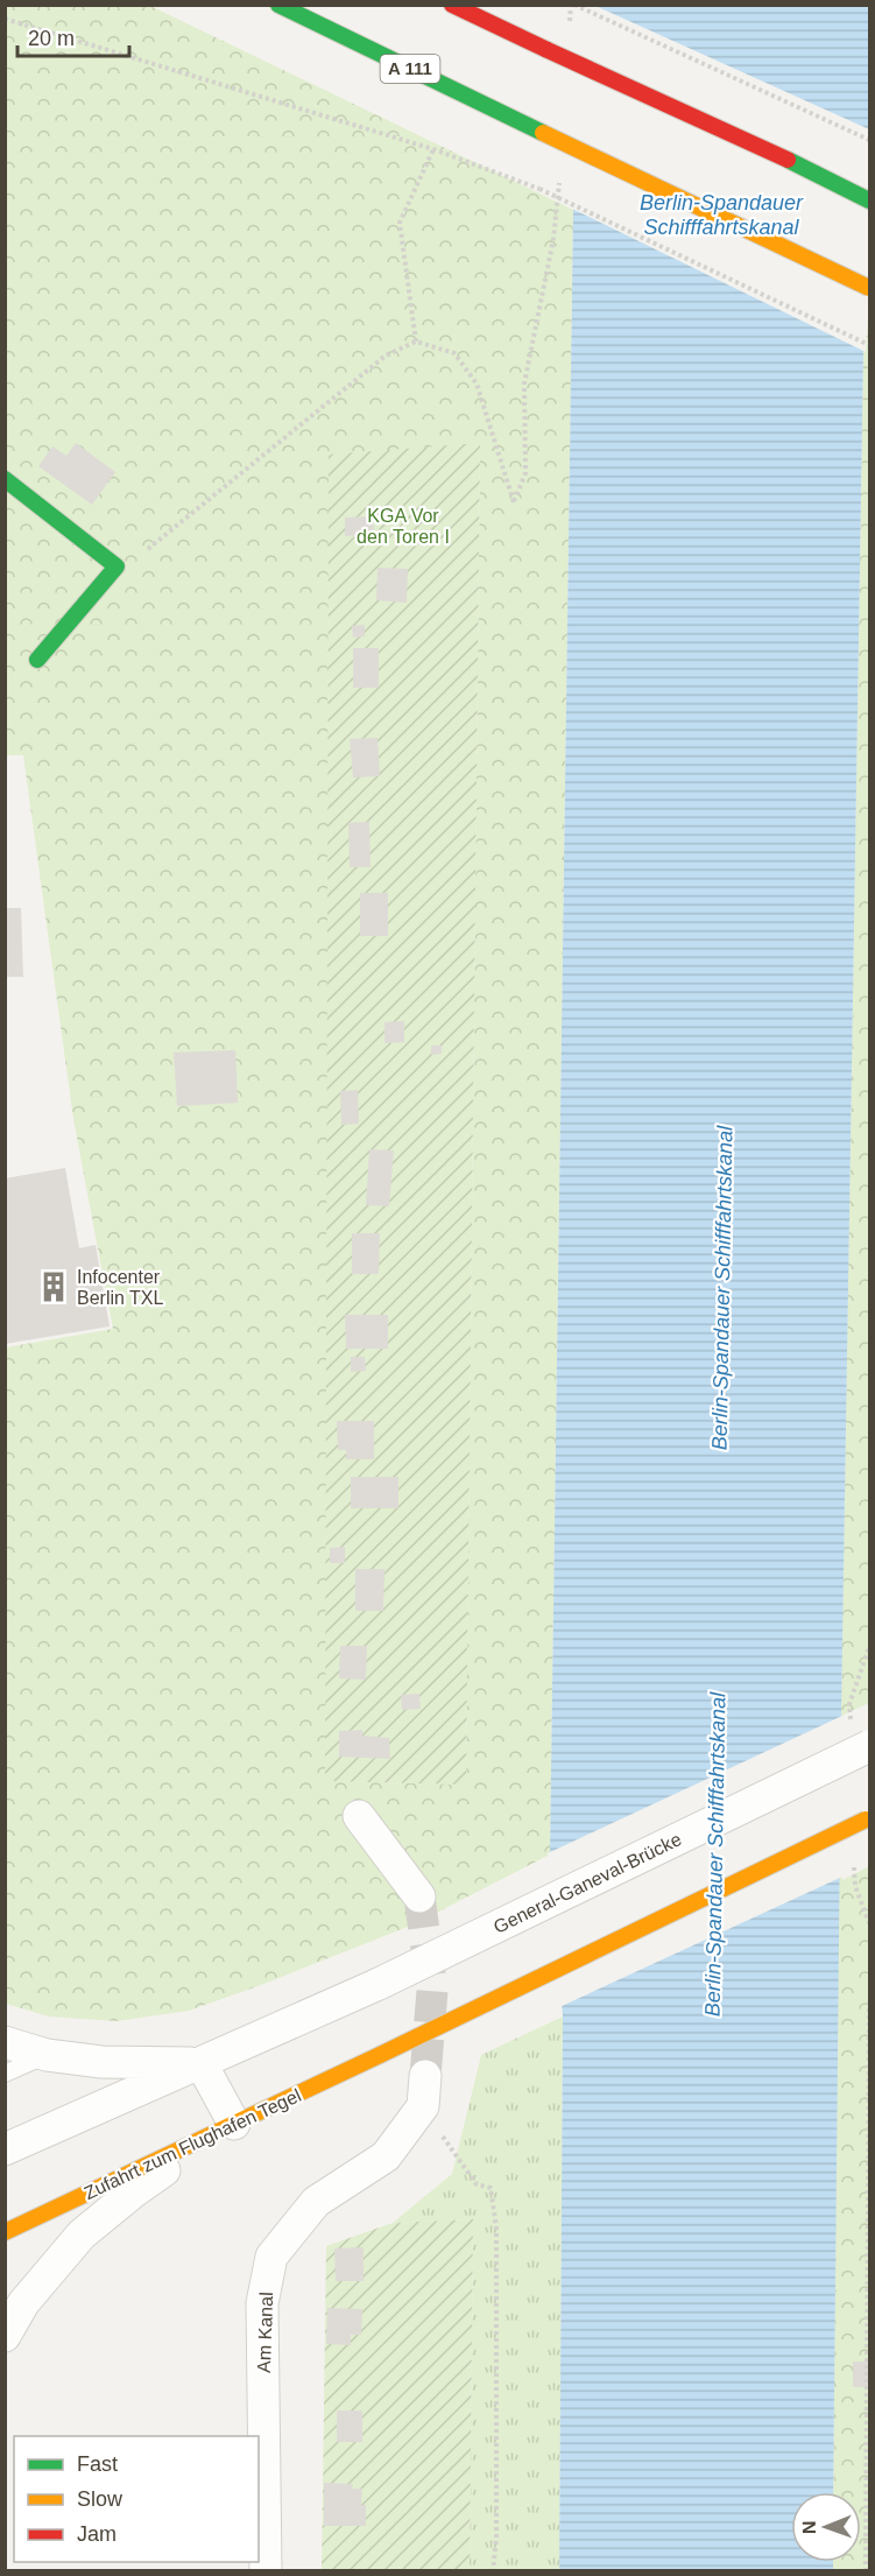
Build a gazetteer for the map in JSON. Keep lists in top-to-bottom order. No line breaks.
{"streets":{"main road":["A 111","Zufahrt zum Flughafen Tegel"],"street":["General-Ganeval-Brücke","Am Kanal"]},"water":["Berlin-Spandauer Schifffahrtskanal"],"parks":["KGA Vor den Toren I"],"places":{"building":["Infocenter Berlin TXL"]},"legend":["Fast","Slow","Jam"],"scale_bar":"20 m","north":"left"}
